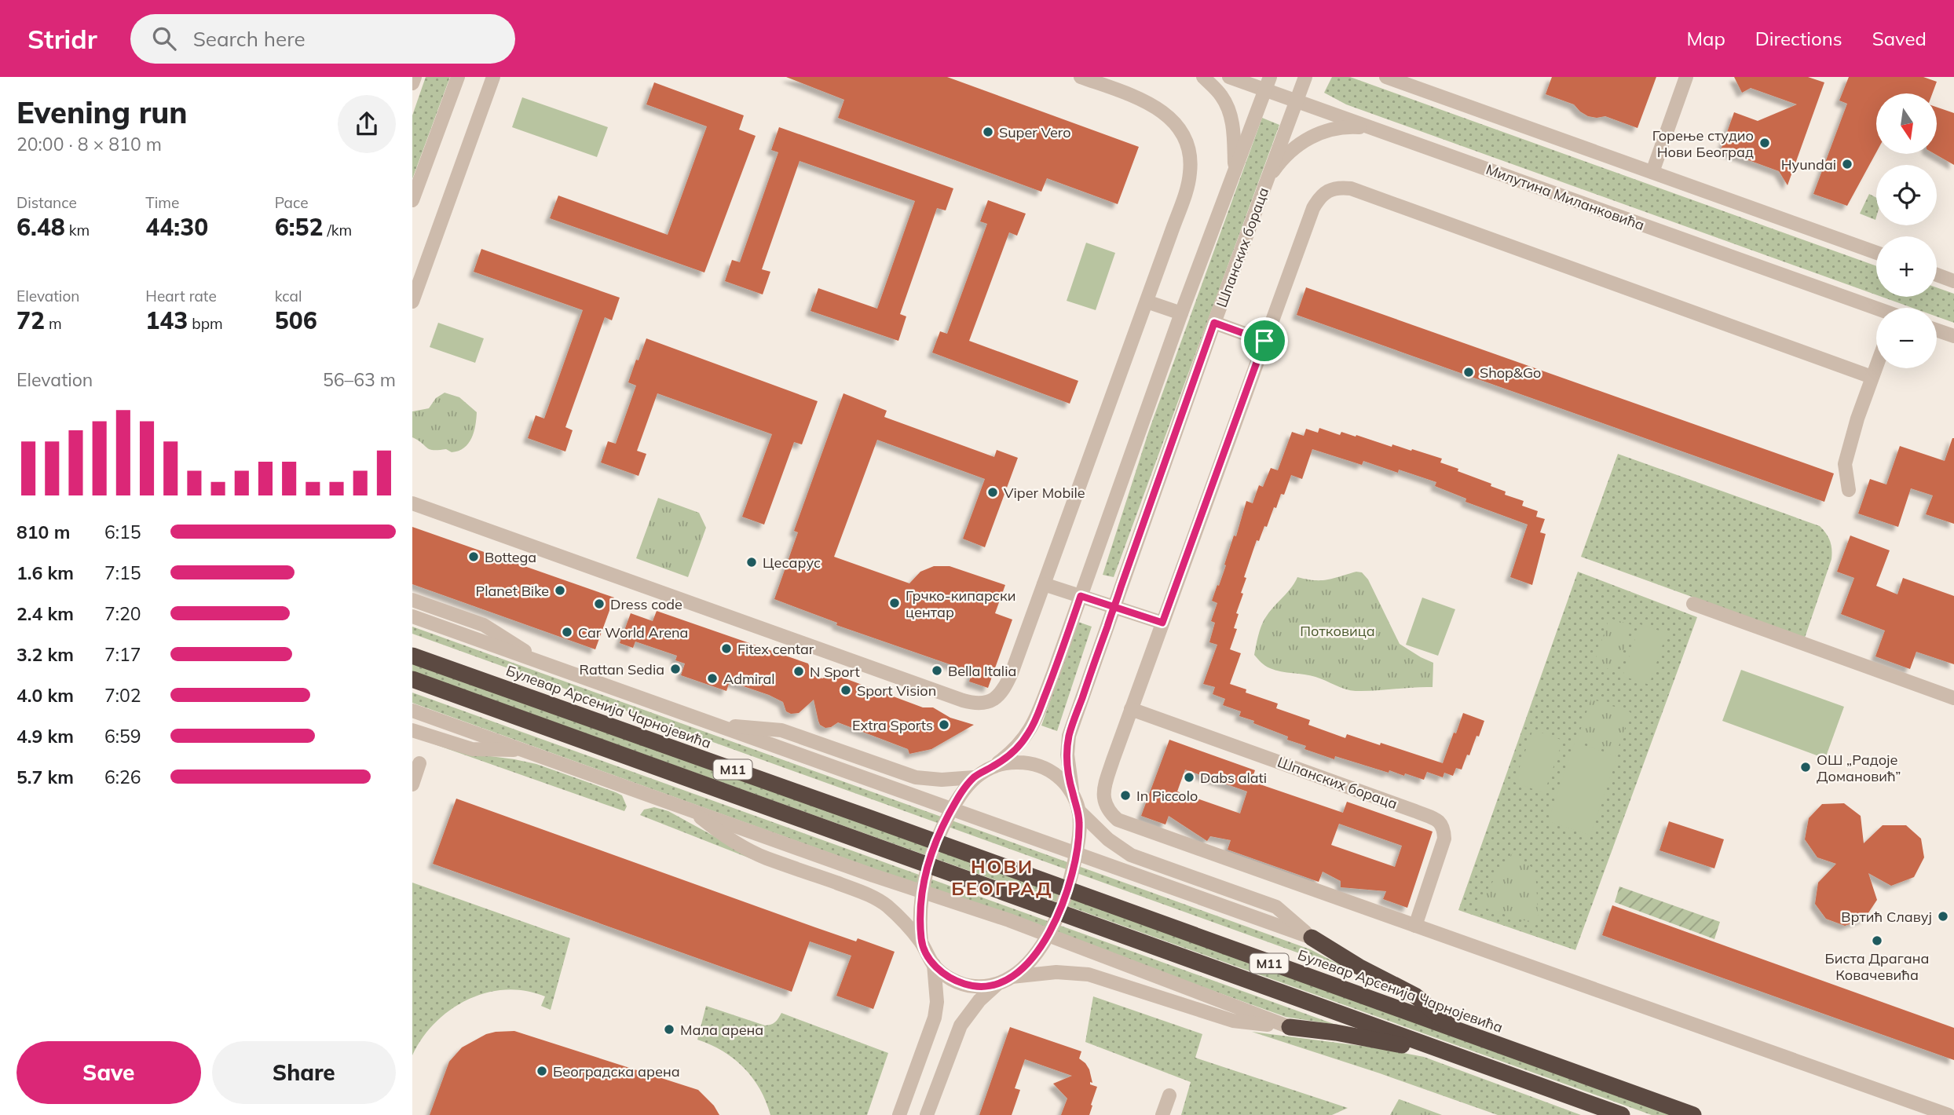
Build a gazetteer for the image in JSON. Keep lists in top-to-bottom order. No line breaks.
{"streets":{"highway":["Булевар Арсенија Чарнојевића","M11"],"street":["Милутина Миланковића","Шпанских бораца"]},"crossings":[["Милутина Миланковића","Шпанских бораца"]],"districts":["НОВИ БЕОГРАД"],"parks":["Потковица"],"places":["Super Vero","Горење студио Нови Београд","Hyundai","Shop&Go","Viper Mobile","Bottega","Цесарус","Planet Bike","Грчко-кипарски центар","Dress code","Car World Arena","Fitex centar","Rattan Sedia","Bella Italia","N Sport","Admiral","Sport Vision","Extra Sports","ОШ „Радоје Домановић”","Dabs alati","In Piccolo","Вртић Славуј","Биста Драгана Ковачевића","Мала арена","Београдска арена"],"north":"bottom","page":{"header":"Stridr","search":"Search here","nav":["Map","Directions","Saved"],"heading":["Evening run","20:00 · 8 × 810 m"],"map_buttons":["+","−"],"stats":[["Distance","6.48 km"],["Time","44:30"],["Pace","6:52 /km"],["Elevation","72 m"],["Heart rate","143 bpm"],["kcal","506"]],"chart":["Elevation","56–63 m"],"list":[{"name":"810 m","note":"6:15"},{"name":"1.6 km","note":"7:15"},{"name":"2.4 km","note":"7:20"},{"name":"3.2 km","note":"7:17"},{"name":"4.0 km","note":"7:02"},{"name":"4.9 km","note":"6:59"},{"name":"5.7 km","note":"6:26"}],"buttons":["Save","Share"]}}
